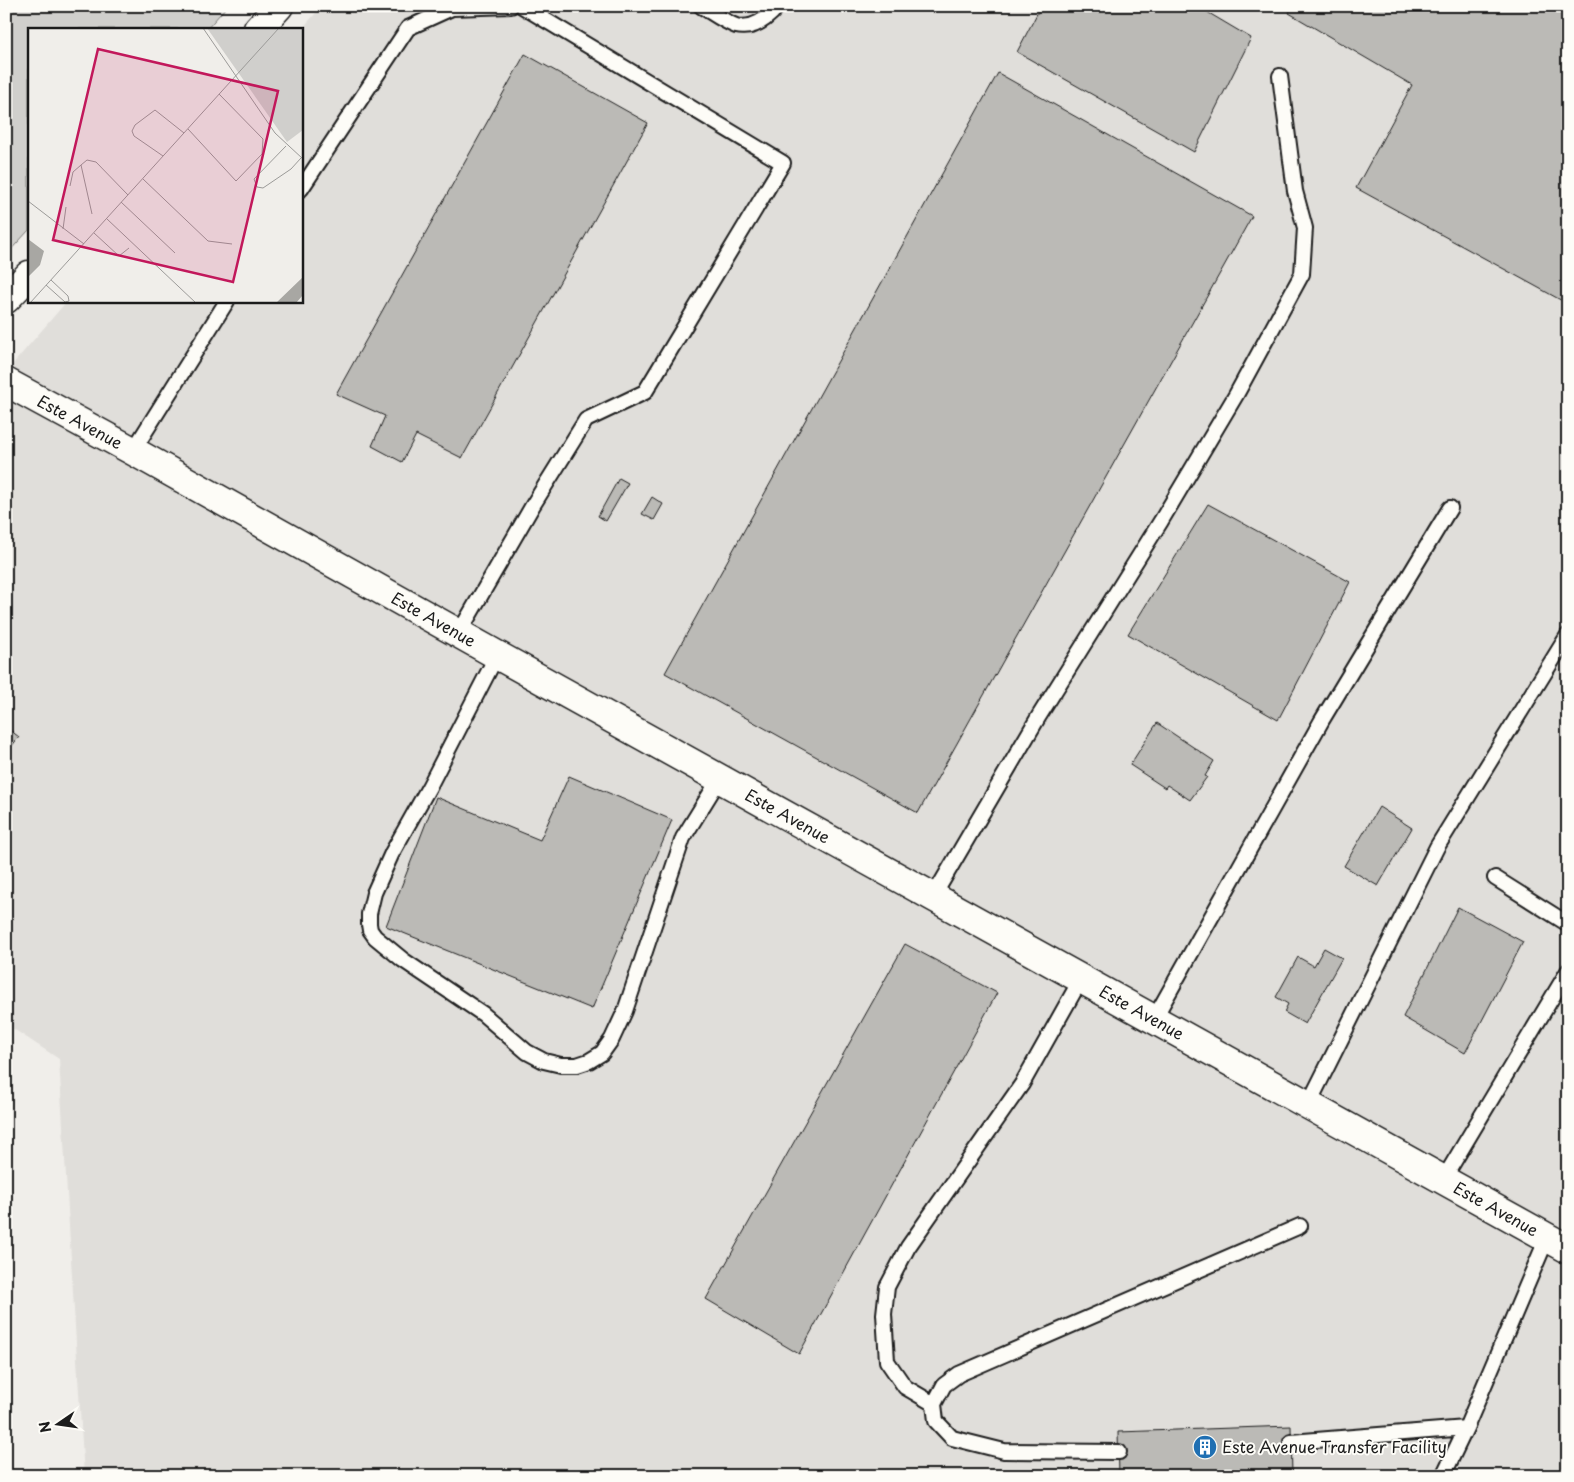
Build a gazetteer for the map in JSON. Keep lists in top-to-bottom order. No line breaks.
{"streets":{"street":["Este Avenue"]},"places":{"building":["Este Avenue Transfer Facility"]},"north":"left"}
